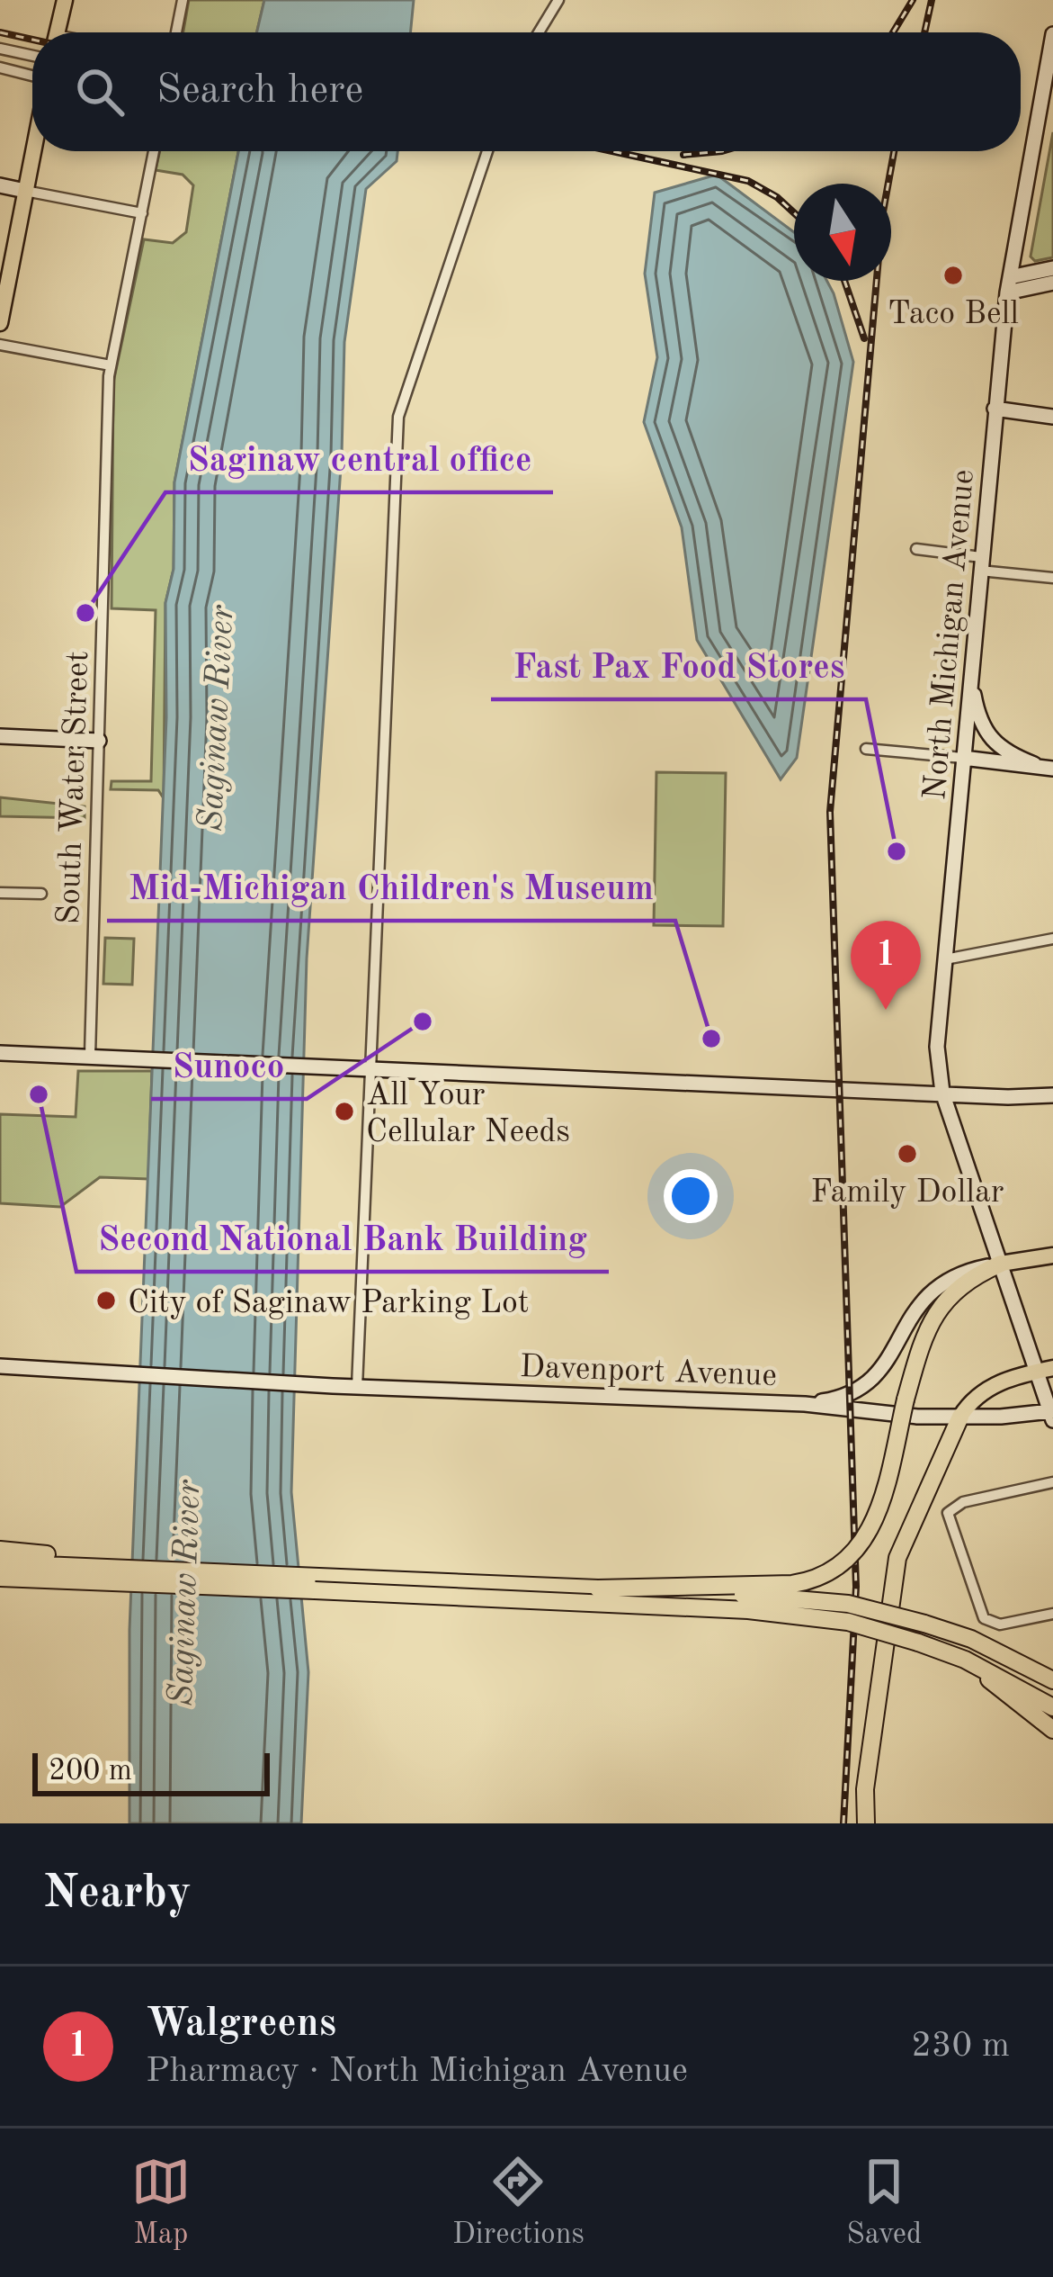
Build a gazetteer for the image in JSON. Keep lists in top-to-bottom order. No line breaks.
{"streets":{"main road":["North Michigan Avenue","Davenport Avenue"],"street":["South Water Street"]},"crossings":[["North Michigan Avenue","Davenport Avenue"]],"water":["Saginaw River"],"places":["Taco Bell","Saginaw central office","Fast Pax Food Stores","Sunoco","Mid-Michigan Children's Museum","Second National Bank Building","All Your Cellular Needs","Family Dollar","City of Saginaw Parking Lot"],"scale_bar":"200 m","north":"bottom","page":{"search":"Search here","pins":"1","scale":"200 m","heading":"Nearby","list":[{"mark":"1","name":"Walgreens","note":"Pharmacy · North Michigan Avenue","value":"230 m"}],"nav":["Map","Directions","Saved"]}}
